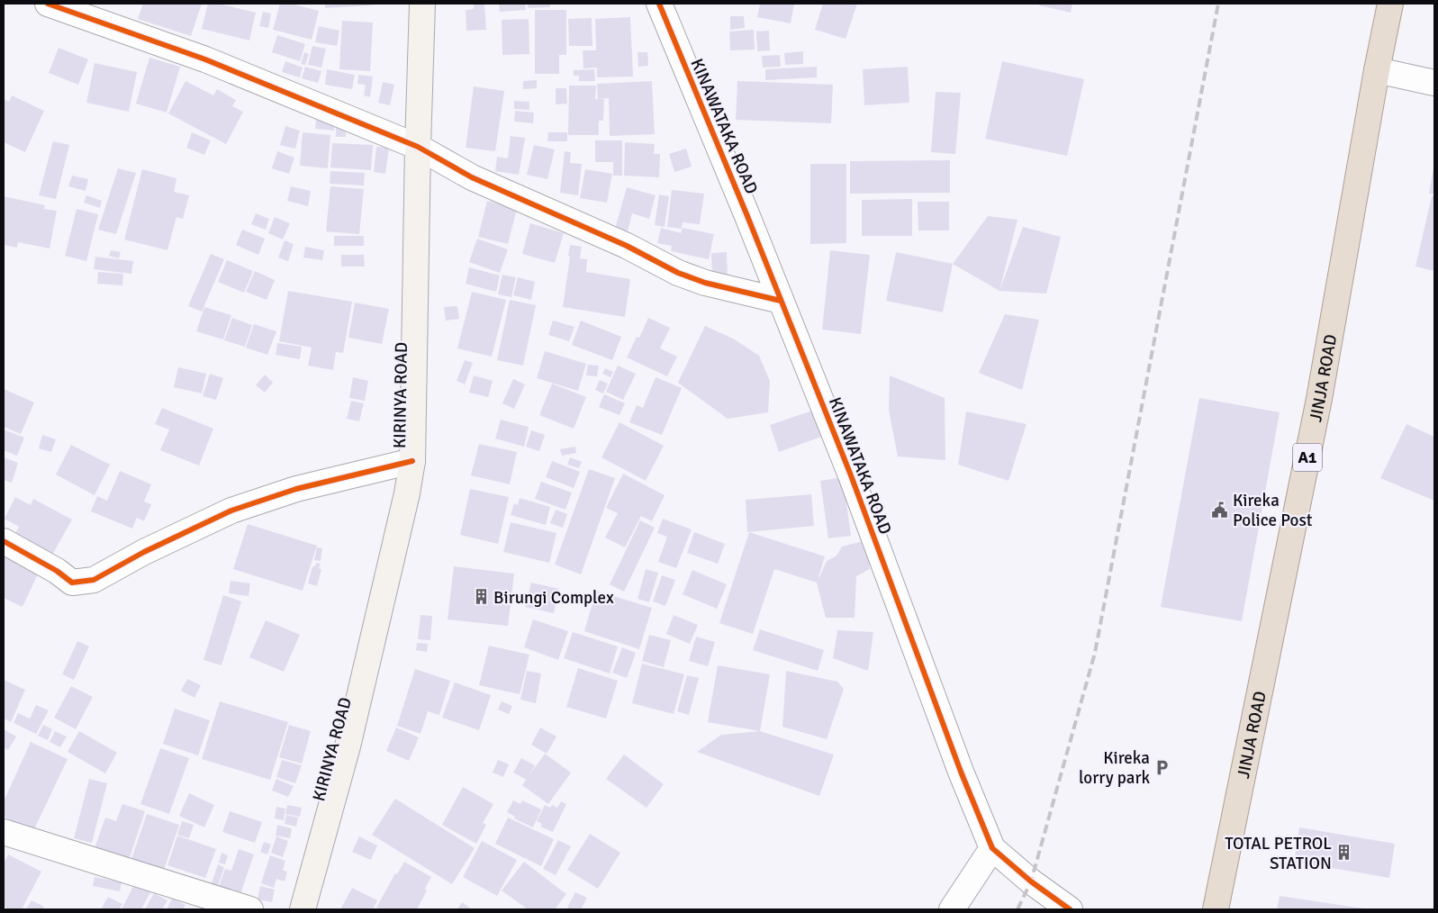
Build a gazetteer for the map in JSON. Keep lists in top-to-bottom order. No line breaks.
{"streets":{"highway":["JINJA ROAD","A1"],"main road":["KIRINYA ROAD"],"street":["KINAWATAKA ROAD"]},"places":{"public building":["Kireka Police Post"],"building":["Birungi Complex","TOTAL PETROL STATION"],"parking":["Kireka lorry park"]}}
